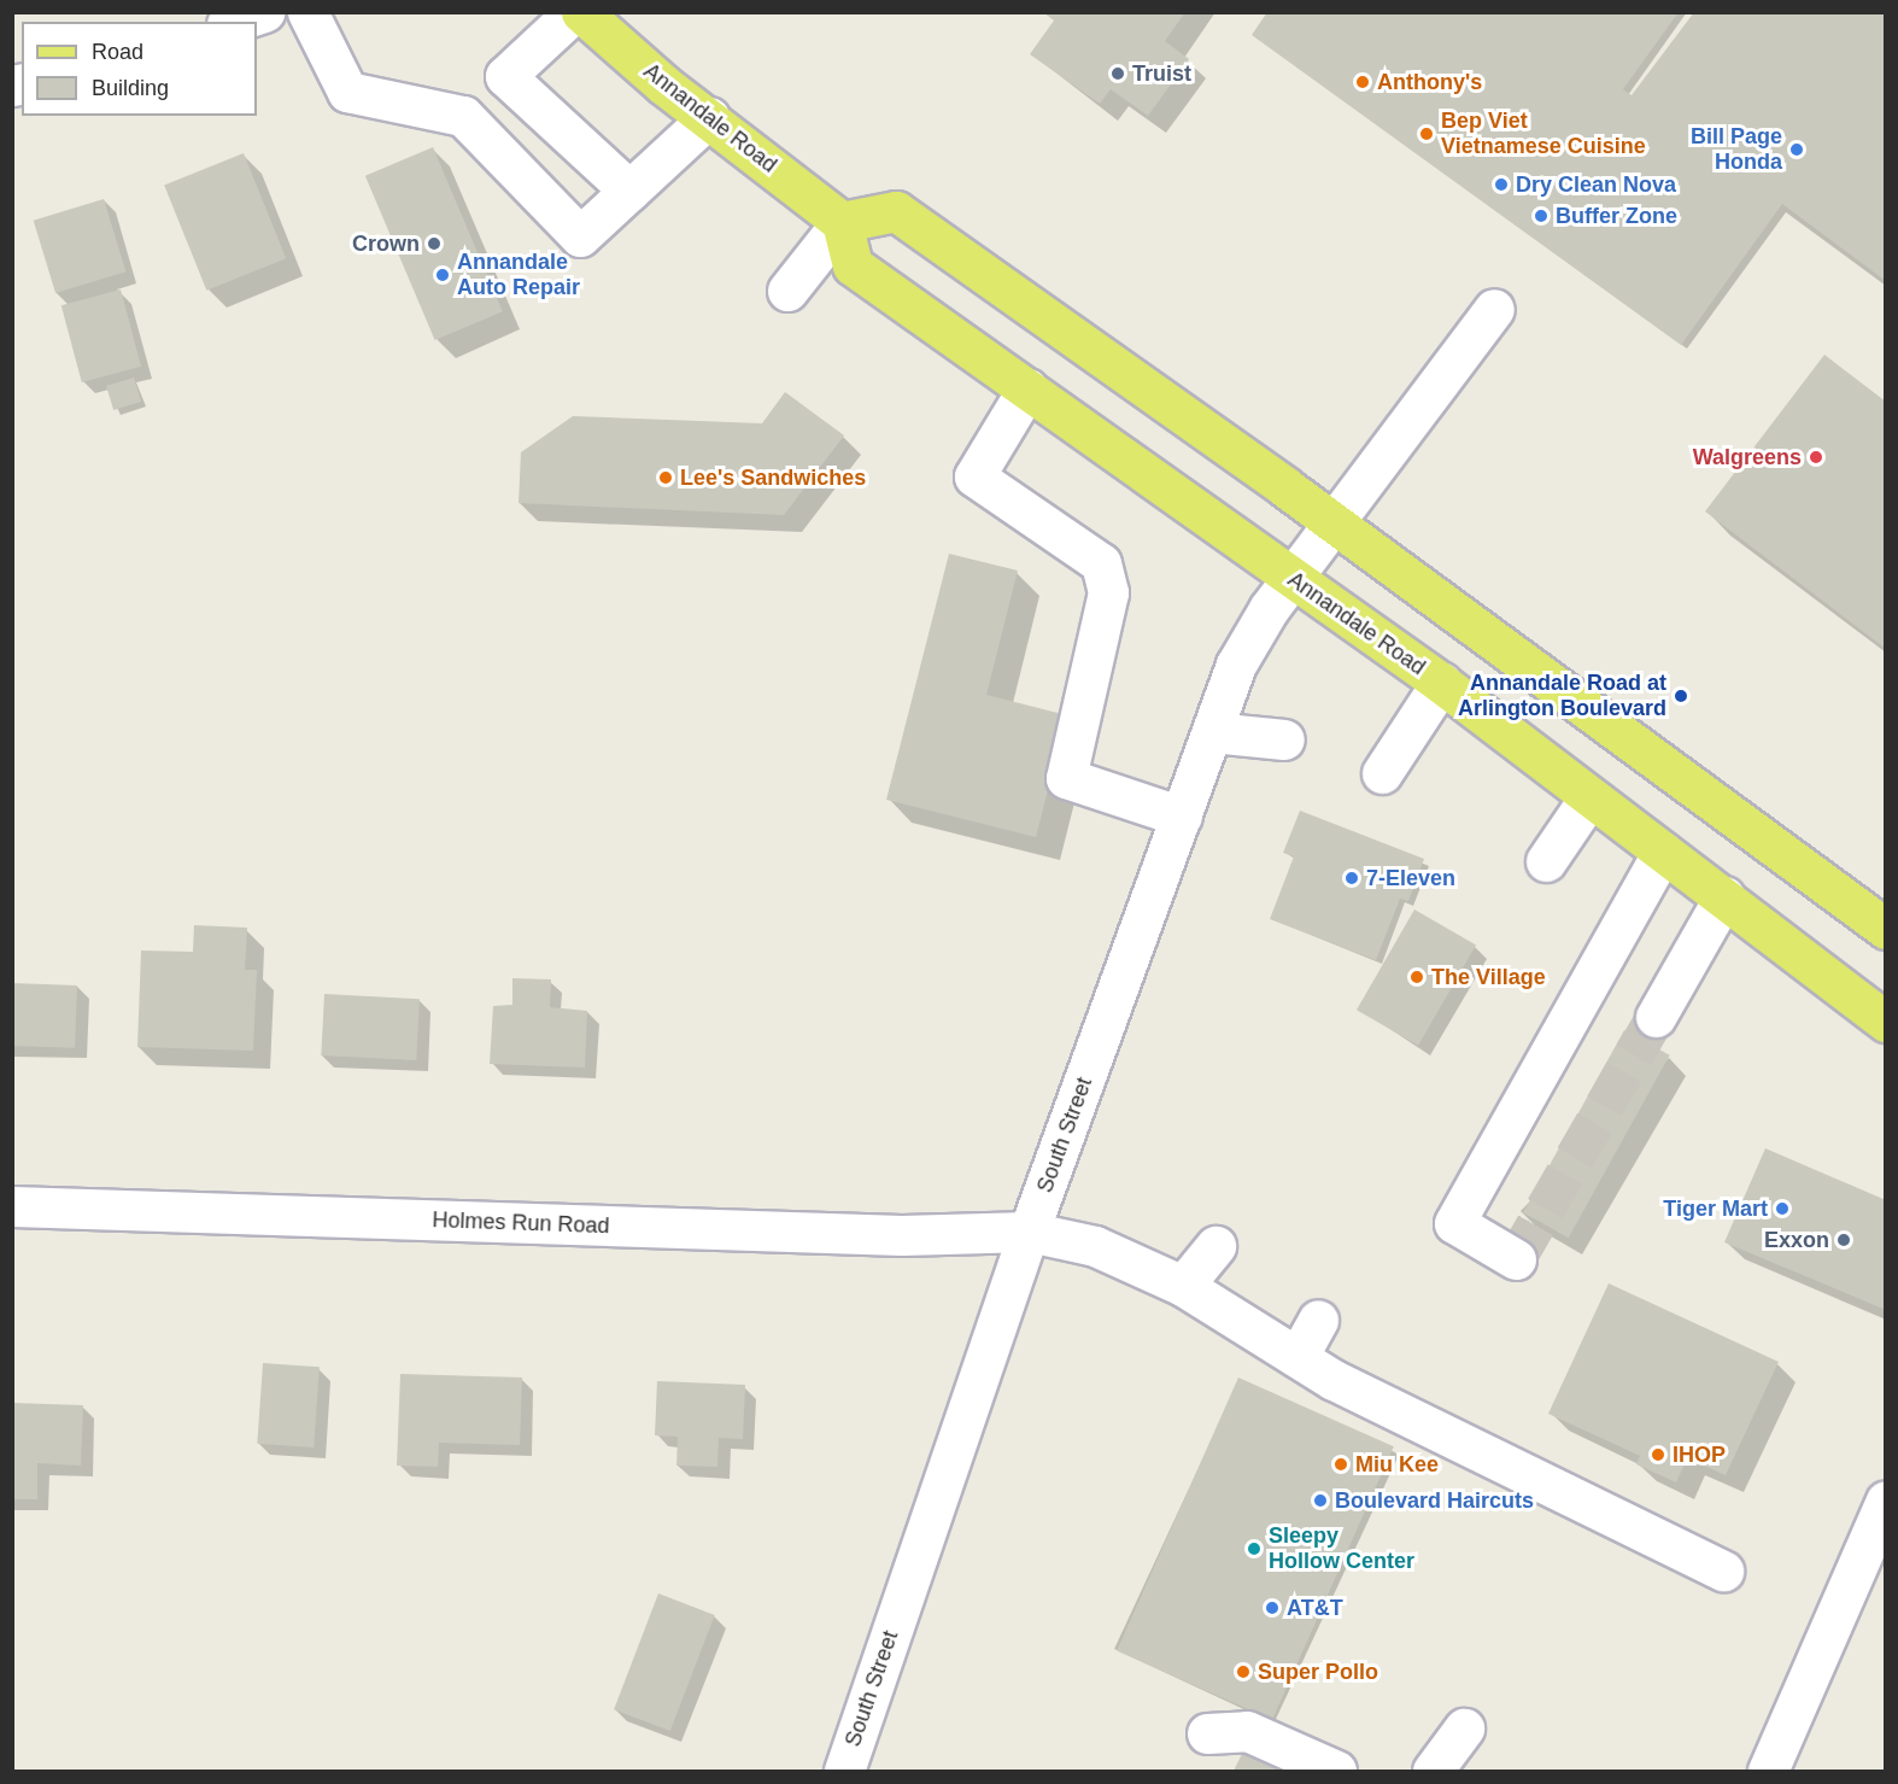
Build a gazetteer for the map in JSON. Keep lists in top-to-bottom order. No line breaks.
{"streets":{"main road":["Annandale Road"],"street":["South Street","Holmes Run Road"]},"crossings":[["Annandale Road","South Street"],["South Street","Holmes Run Road"]],"places":["Truist","Anthony's","Bep Viet Vietnamese Cuisine","Bill Page Honda","Dry Clean Nova","Buffer Zone","Crown","Annandale Auto Repair","Walgreens","Lee's Sandwiches","Annandale Road at Arlington Boulevard","7-Eleven","The Village","Tiger Mart","Exxon","IHOP","Miu Kee","Boulevard Haircuts","Sleepy Hollow Center","AT&T","Super Pollo"],"legend":["Road","Building"]}
